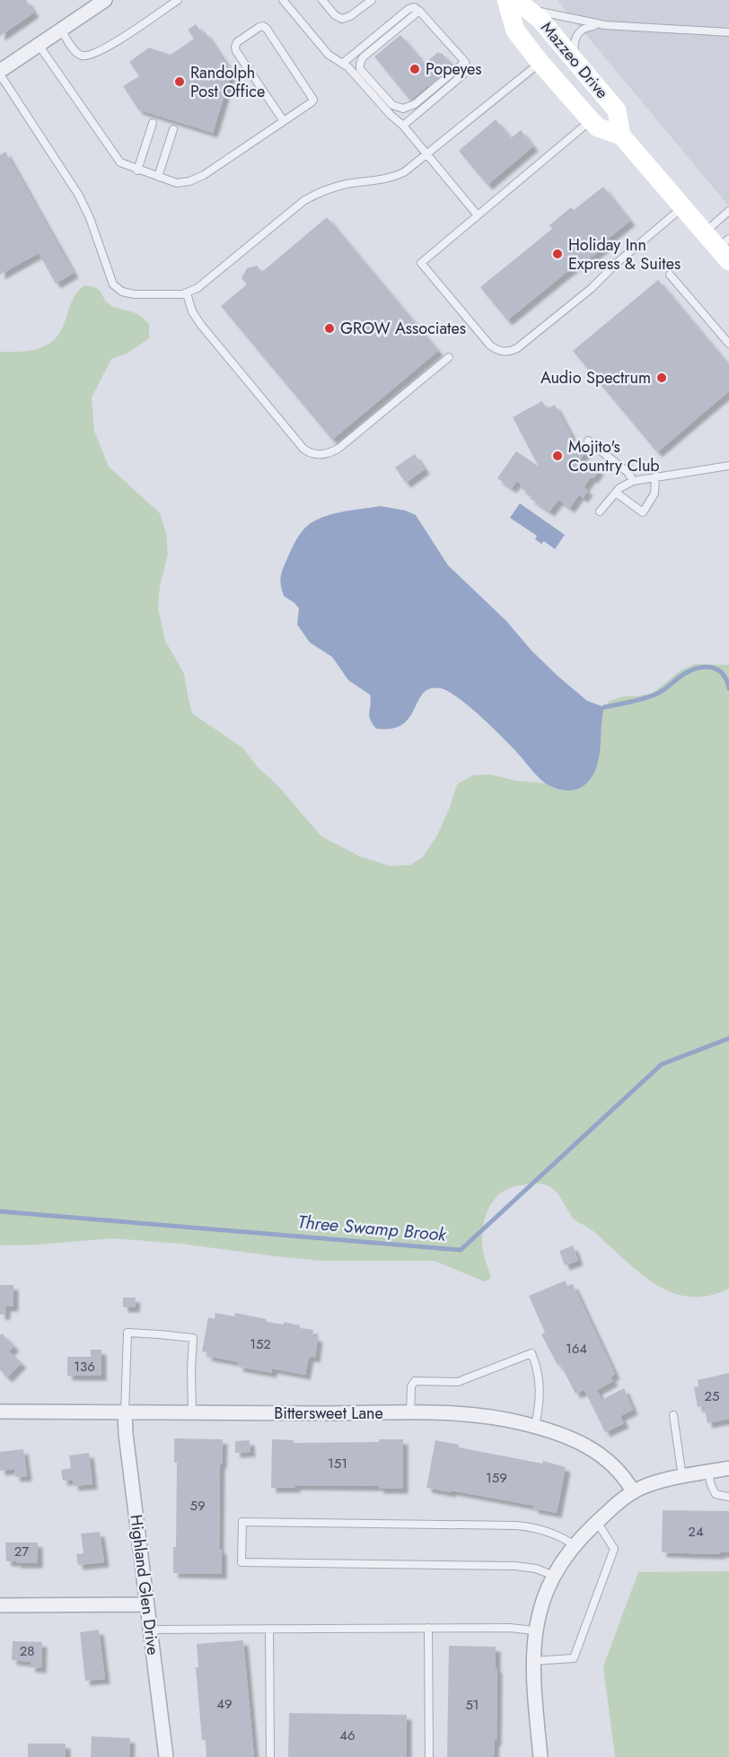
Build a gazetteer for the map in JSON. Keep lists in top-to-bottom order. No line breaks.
{"streets":{"main road":["Mazzeo Drive"],"street":["Bittersweet Lane","Highland Glen Drive"]},"crossings":[["Bittersweet Lane","Highland Glen Drive"]],"water":["Three Swamp Brook"],"places":["Popeyes","Randolph Post Office","Holiday Inn Express & Suites","GROW Associates","Audio Spectrum","Mojito's Country Club"],"house_numbers":["152","164","136","25","151","159","59","24","27","28","49","51","46"]}
